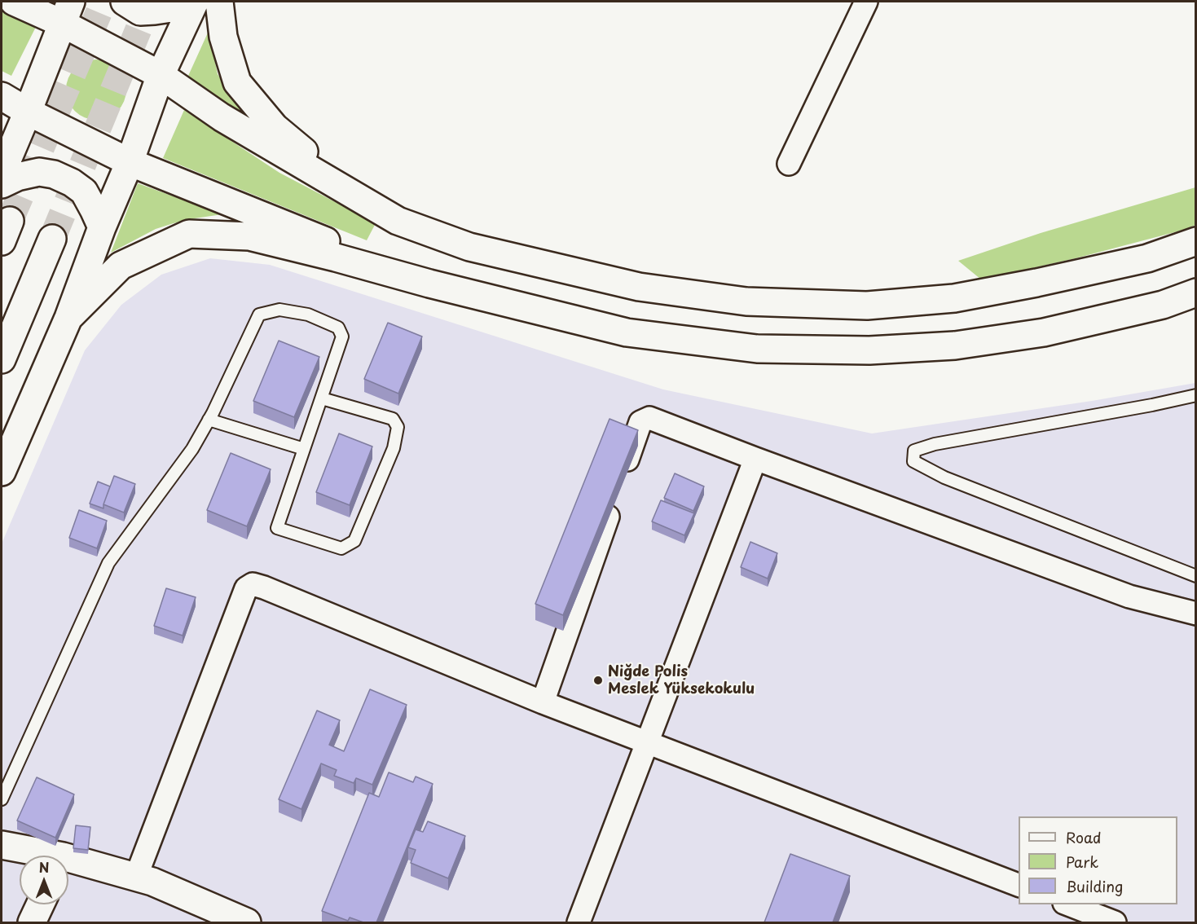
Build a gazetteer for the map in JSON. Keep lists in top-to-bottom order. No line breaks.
{"places":["Niğde Polis Meslek Yüksekokulu"],"legend":["Road","Park","Building"],"north":"top"}
